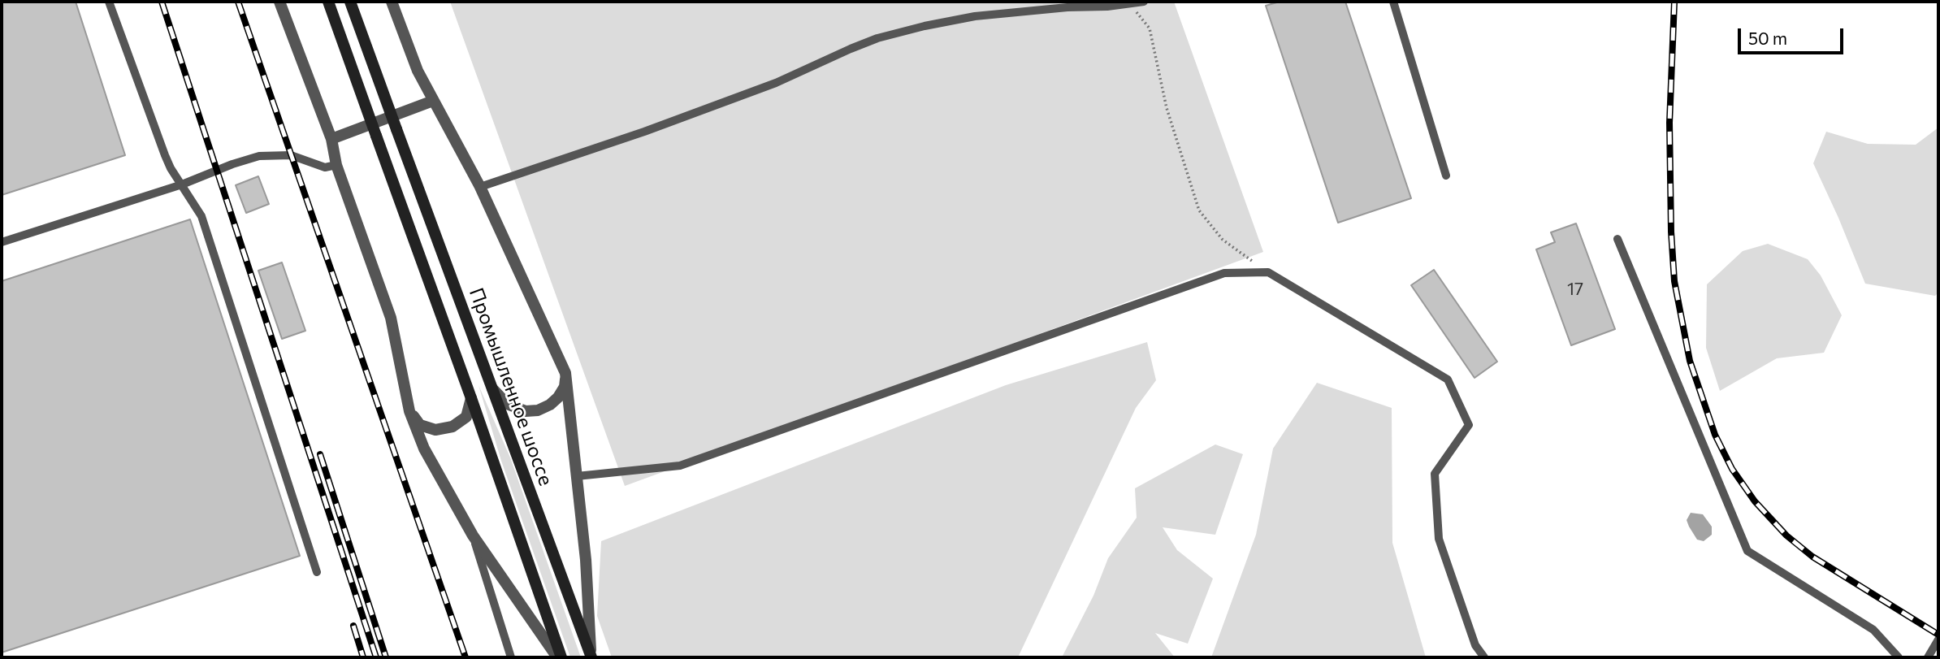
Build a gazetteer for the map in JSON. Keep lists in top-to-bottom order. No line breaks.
{"streets":{"main road":["Промышленное шоссе"]},"house_numbers":["17"],"scale_bar":"50 m"}
